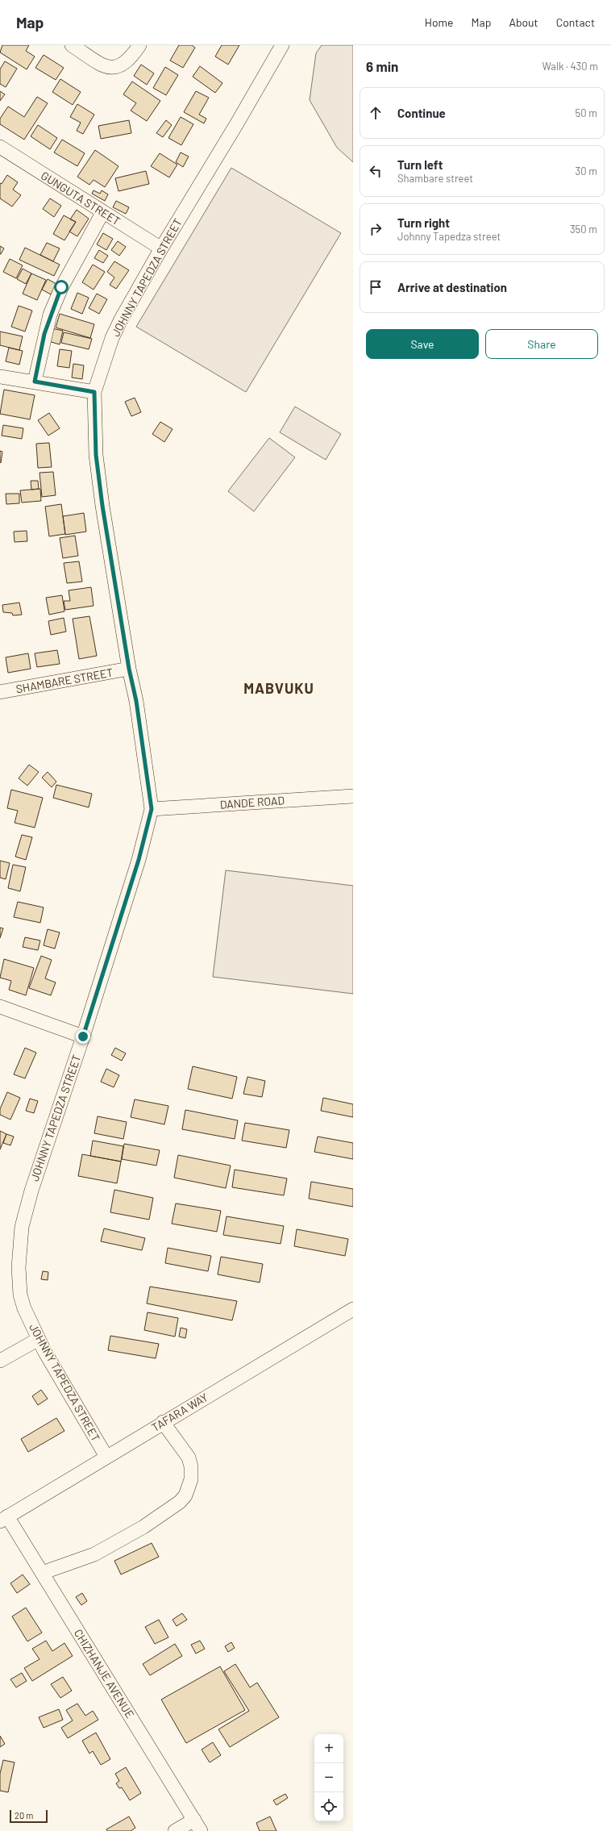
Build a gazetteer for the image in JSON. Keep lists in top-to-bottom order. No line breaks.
{"streets":{"street":["GUNGUTA STREET","JOHNNY TAPEDZA STREET","SHAMBARE STREET","DANDE ROAD","TAFARA WAY","CHIZHANJE AVENUE"]},"crossings":[["GUNGUTA STREET","JOHNNY TAPEDZA STREET"],["JOHNNY TAPEDZA STREET","SHAMBARE STREET"],["JOHNNY TAPEDZA STREET","DANDE ROAD"],["JOHNNY TAPEDZA STREET","TAFARA WAY"],["TAFARA WAY","CHIZHANJE AVENUE"]],"districts":["MABVUKU"],"scale_bar":"20 m","page":{"header":"Map","nav":["Home","Map","About","Contact"],"heading":["6 min","Walk · 430 m"],"list":[["Continue","50 m"],["Turn left","Shambare street","30 m"],["Turn right","Johnny Tapedza street","350 m"],"Arrive at destination"],"buttons":["Save","Share"],"map_buttons":["+","−"],"scale":"20 m"}}
